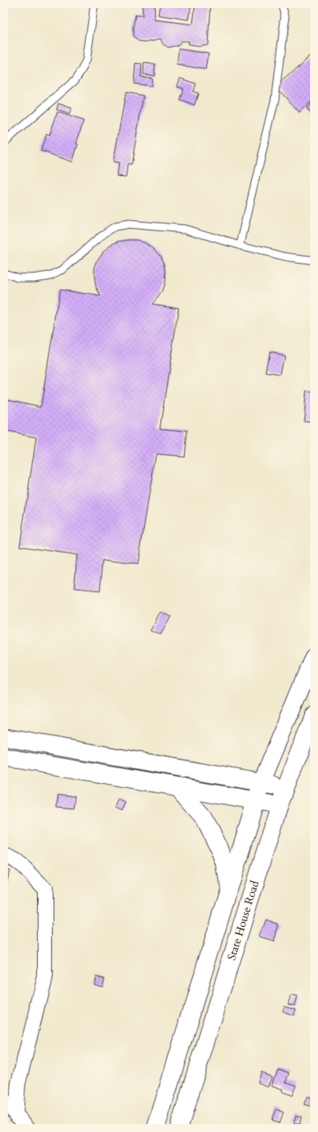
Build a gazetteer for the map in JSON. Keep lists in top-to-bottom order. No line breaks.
{"streets":{"main road":["State House Road"]}}
